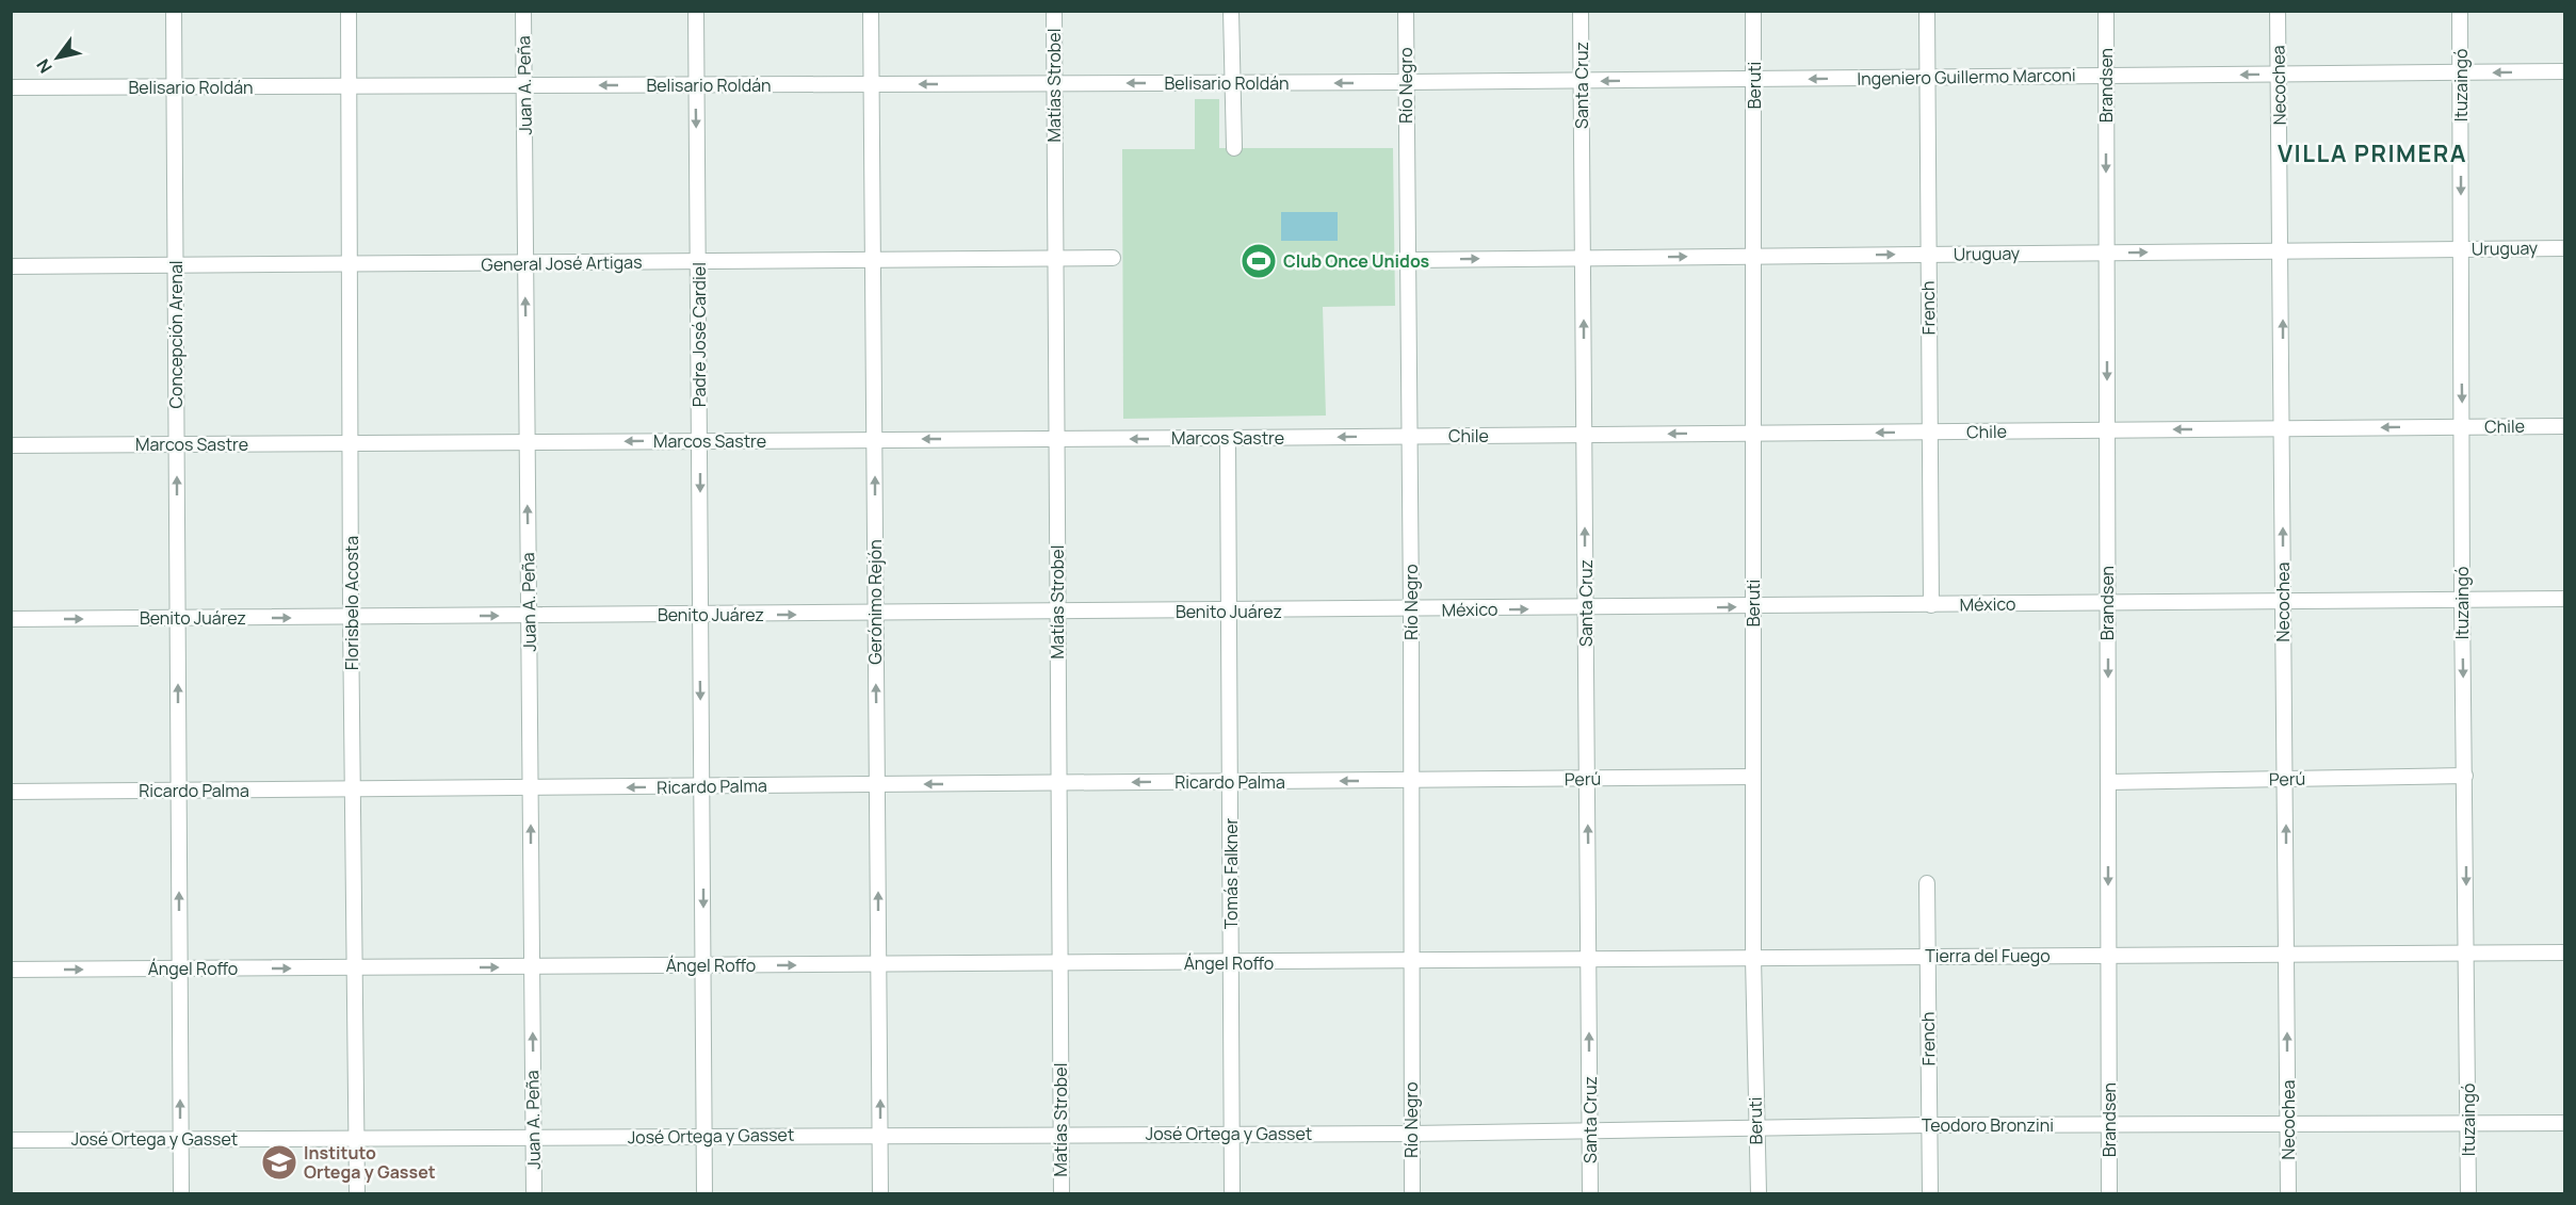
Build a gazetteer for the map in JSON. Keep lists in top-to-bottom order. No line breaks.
{"streets":{"street":["Ingeniero Guillermo Marconi","Belisario Roldán","Juan A. Peña","Matías Strobel","Río Negro","Santa Cruz","Beruti","Brandsen","Necochea","Ituzaingó","Uruguay","General José Artigas","French","Concepción Arenal","Padre José Cardiel","Chile","Marcos Sastre","Gerónimo Rejón","Florisbelo Acosta","México","Benito Juárez","Perú","Ricardo Palma","Tomás Falkner","Tierra del Fuego","Ángel Roffo","Teodoro Bronzini","José Ortega y Gasset"]},"crossings":[["Ingeniero Guillermo Marconi","Belisario Roldán"],["Ingeniero Guillermo Marconi","Río Negro"],["Ingeniero Guillermo Marconi","Santa Cruz"],["Ingeniero Guillermo Marconi","Beruti"],["Ingeniero Guillermo Marconi","Brandsen"],["Ingeniero Guillermo Marconi","Necochea"],["Ingeniero Guillermo Marconi","Ituzaingó"],["Ingeniero Guillermo Marconi","French"],["Belisario Roldán","Juan A. Peña"],["Belisario Roldán","Matías Strobel"],["Belisario Roldán","Río Negro"],["Belisario Roldán","Concepción Arenal"],["Belisario Roldán","Padre José Cardiel"],["Belisario Roldán","Gerónimo Rejón"],["Belisario Roldán","Florisbelo Acosta"],["Juan A. Peña","General José Artigas"],["Juan A. Peña","Marcos Sastre"],["Juan A. Peña","Benito Juárez"],["Juan A. Peña","Ricardo Palma"],["Juan A. Peña","Ángel Roffo"],["Juan A. Peña","José Ortega y Gasset"],["Matías Strobel","General José Artigas"],["Matías Strobel","Marcos Sastre"],["Matías Strobel","Benito Juárez"],["Matías Strobel","Ricardo Palma"],["Matías Strobel","Ángel Roffo"],["Matías Strobel","José Ortega y Gasset"],["Río Negro","Uruguay"],["Río Negro","Chile"],["Río Negro","Marcos Sastre"],["Río Negro","México"],["Río Negro","Benito Juárez"],["Río Negro","Perú"],["Río Negro","Ricardo Palma"],["Río Negro","Tierra del Fuego"],["Río Negro","Ángel Roffo"],["Río Negro","Teodoro Bronzini"],["Río Negro","José Ortega y Gasset"],["Santa Cruz","Uruguay"],["Santa Cruz","Chile"],["Santa Cruz","México"],["Santa Cruz","Perú"],["Santa Cruz","Tierra del Fuego"],["Santa Cruz","Teodoro Bronzini"],["Beruti","Uruguay"],["Beruti","Chile"],["Beruti","México"],["Beruti","Perú"],["Beruti","Tierra del Fuego"],["Beruti","Teodoro Bronzini"],["Brandsen","Uruguay"],["Brandsen","Chile"],["Brandsen","México"],["Brandsen","Perú"],["Brandsen","Tierra del Fuego"],["Brandsen","Teodoro Bronzini"],["Necochea","Uruguay"],["Necochea","Chile"],["Necochea","México"],["Necochea","Perú"],["Necochea","Tierra del Fuego"],["Necochea","Teodoro Bronzini"],["Ituzaingó","Uruguay"],["Ituzaingó","Chile"],["Ituzaingó","México"],["Ituzaingó","Perú"],["Ituzaingó","Tierra del Fuego"],["Ituzaingó","Teodoro Bronzini"],["Uruguay","French"],["General José Artigas","Concepción Arenal"],["General José Artigas","Padre José Cardiel"],["General José Artigas","Gerónimo Rejón"],["General José Artigas","Florisbelo Acosta"],["French","Chile"],["French","México"],["French","Tierra del Fuego"],["French","Teodoro Bronzini"],["Concepción Arenal","Marcos Sastre"],["Concepción Arenal","Benito Juárez"],["Concepción Arenal","Ricardo Palma"],["Concepción Arenal","Ángel Roffo"],["Concepción Arenal","José Ortega y Gasset"],["Padre José Cardiel","Marcos Sastre"],["Padre José Cardiel","Benito Juárez"],["Padre José Cardiel","Ricardo Palma"],["Padre José Cardiel","Ángel Roffo"],["Padre José Cardiel","José Ortega y Gasset"],["Chile","Marcos Sastre"],["Marcos Sastre","Gerónimo Rejón"],["Marcos Sastre","Florisbelo Acosta"],["Marcos Sastre","Tomás Falkner"],["Gerónimo Rejón","Benito Juárez"],["Gerónimo Rejón","Ricardo Palma"],["Gerónimo Rejón","Ángel Roffo"],["Gerónimo Rejón","José Ortega y Gasset"],["Florisbelo Acosta","Benito Juárez"],["Florisbelo Acosta","Ricardo Palma"],["Florisbelo Acosta","Ángel Roffo"],["Florisbelo Acosta","José Ortega y Gasset"],["México","Benito Juárez"],["Benito Juárez","Tomás Falkner"],["Perú","Ricardo Palma"],["Ricardo Palma","Tomás Falkner"],["Tomás Falkner","Ángel Roffo"],["Tomás Falkner","José Ortega y Gasset"],["Tierra del Fuego","Ángel Roffo"],["Teodoro Bronzini","José Ortega y Gasset"]],"one_way":["Ingeniero Guillermo Marconi","Belisario Roldán","Juan A. Peña","Santa Cruz","Brandsen","Necochea","Ituzaingó","Uruguay","Concepción Arenal","Padre José Cardiel","Chile","Marcos Sastre","Gerónimo Rejón","Benito Juárez","Ricardo Palma","Ángel Roffo"],"districts":["VILLA PRIMERA"],"places":{"sports":["Club Once Unidos"],"school or university":["Instituto Ortega y Gasset"]},"north":"bottom left"}
